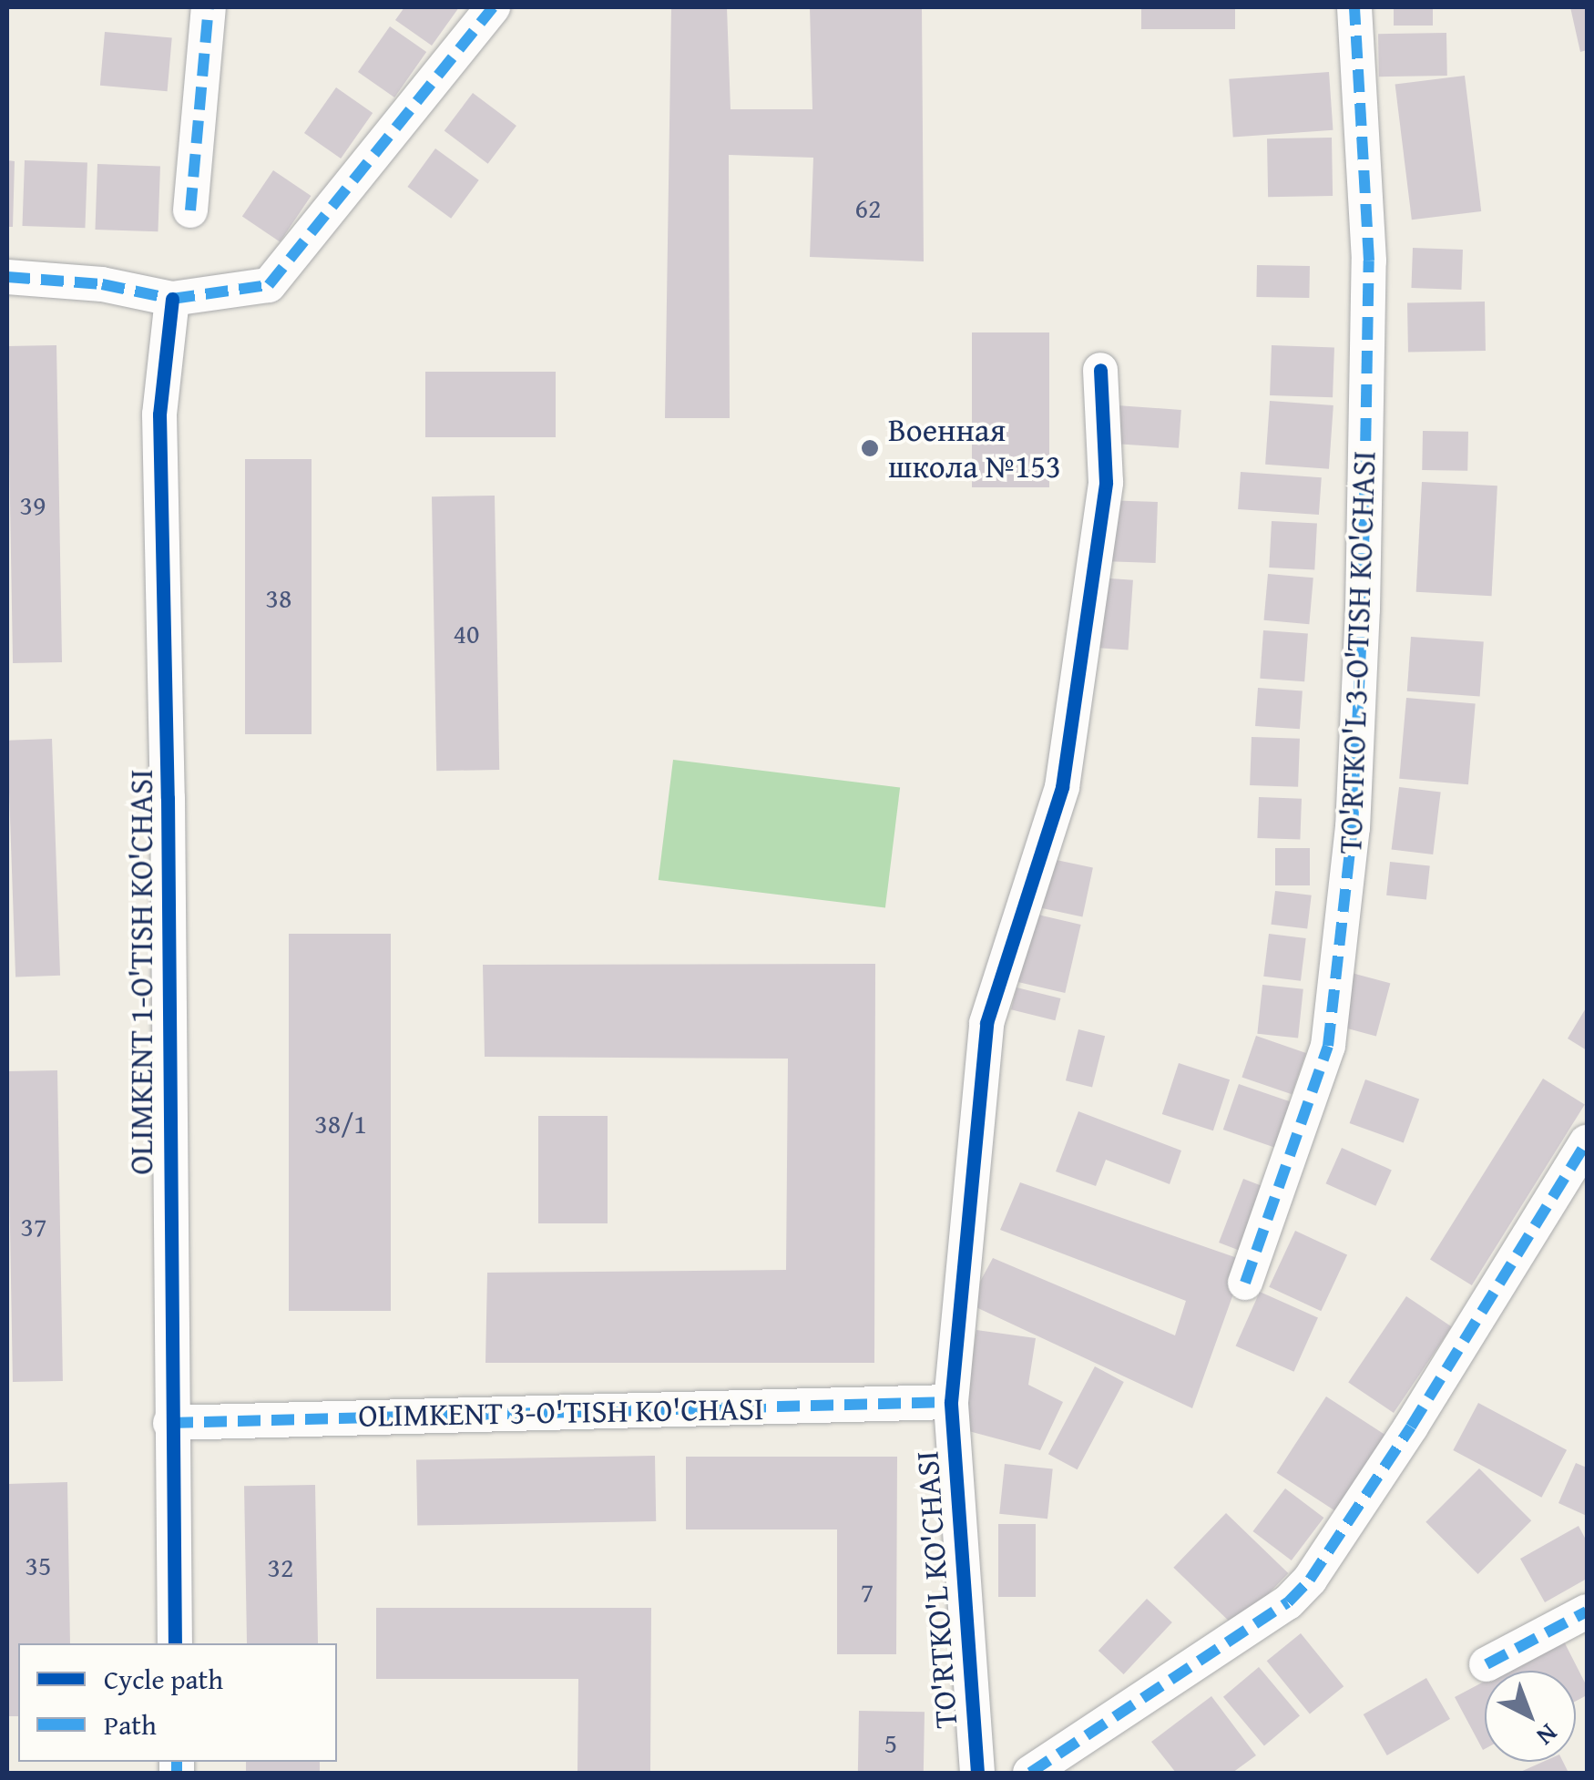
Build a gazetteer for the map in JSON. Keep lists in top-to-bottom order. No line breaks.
{"streets":{"street":["TO'RTKO'L 3-O'TISH KO'CHASI","OLIMKENT 1-O'TISH KO'CHASI","OLIMKENT 3-O'TISH KO'CHASI","TO'RTKO'L KO'CHASI"]},"crossings":[["OLIMKENT 1-O'TISH KO'CHASI","OLIMKENT 3-O'TISH KO'CHASI"],["OLIMKENT 3-O'TISH KO'CHASI","TO'RTKO'L KO'CHASI"]],"places":["Военная школа №153"],"house_numbers":["62","39","38","40","38/1","37","35","32","7","5"],"legend":["Cycle path","Path"],"north":"bottom right"}
